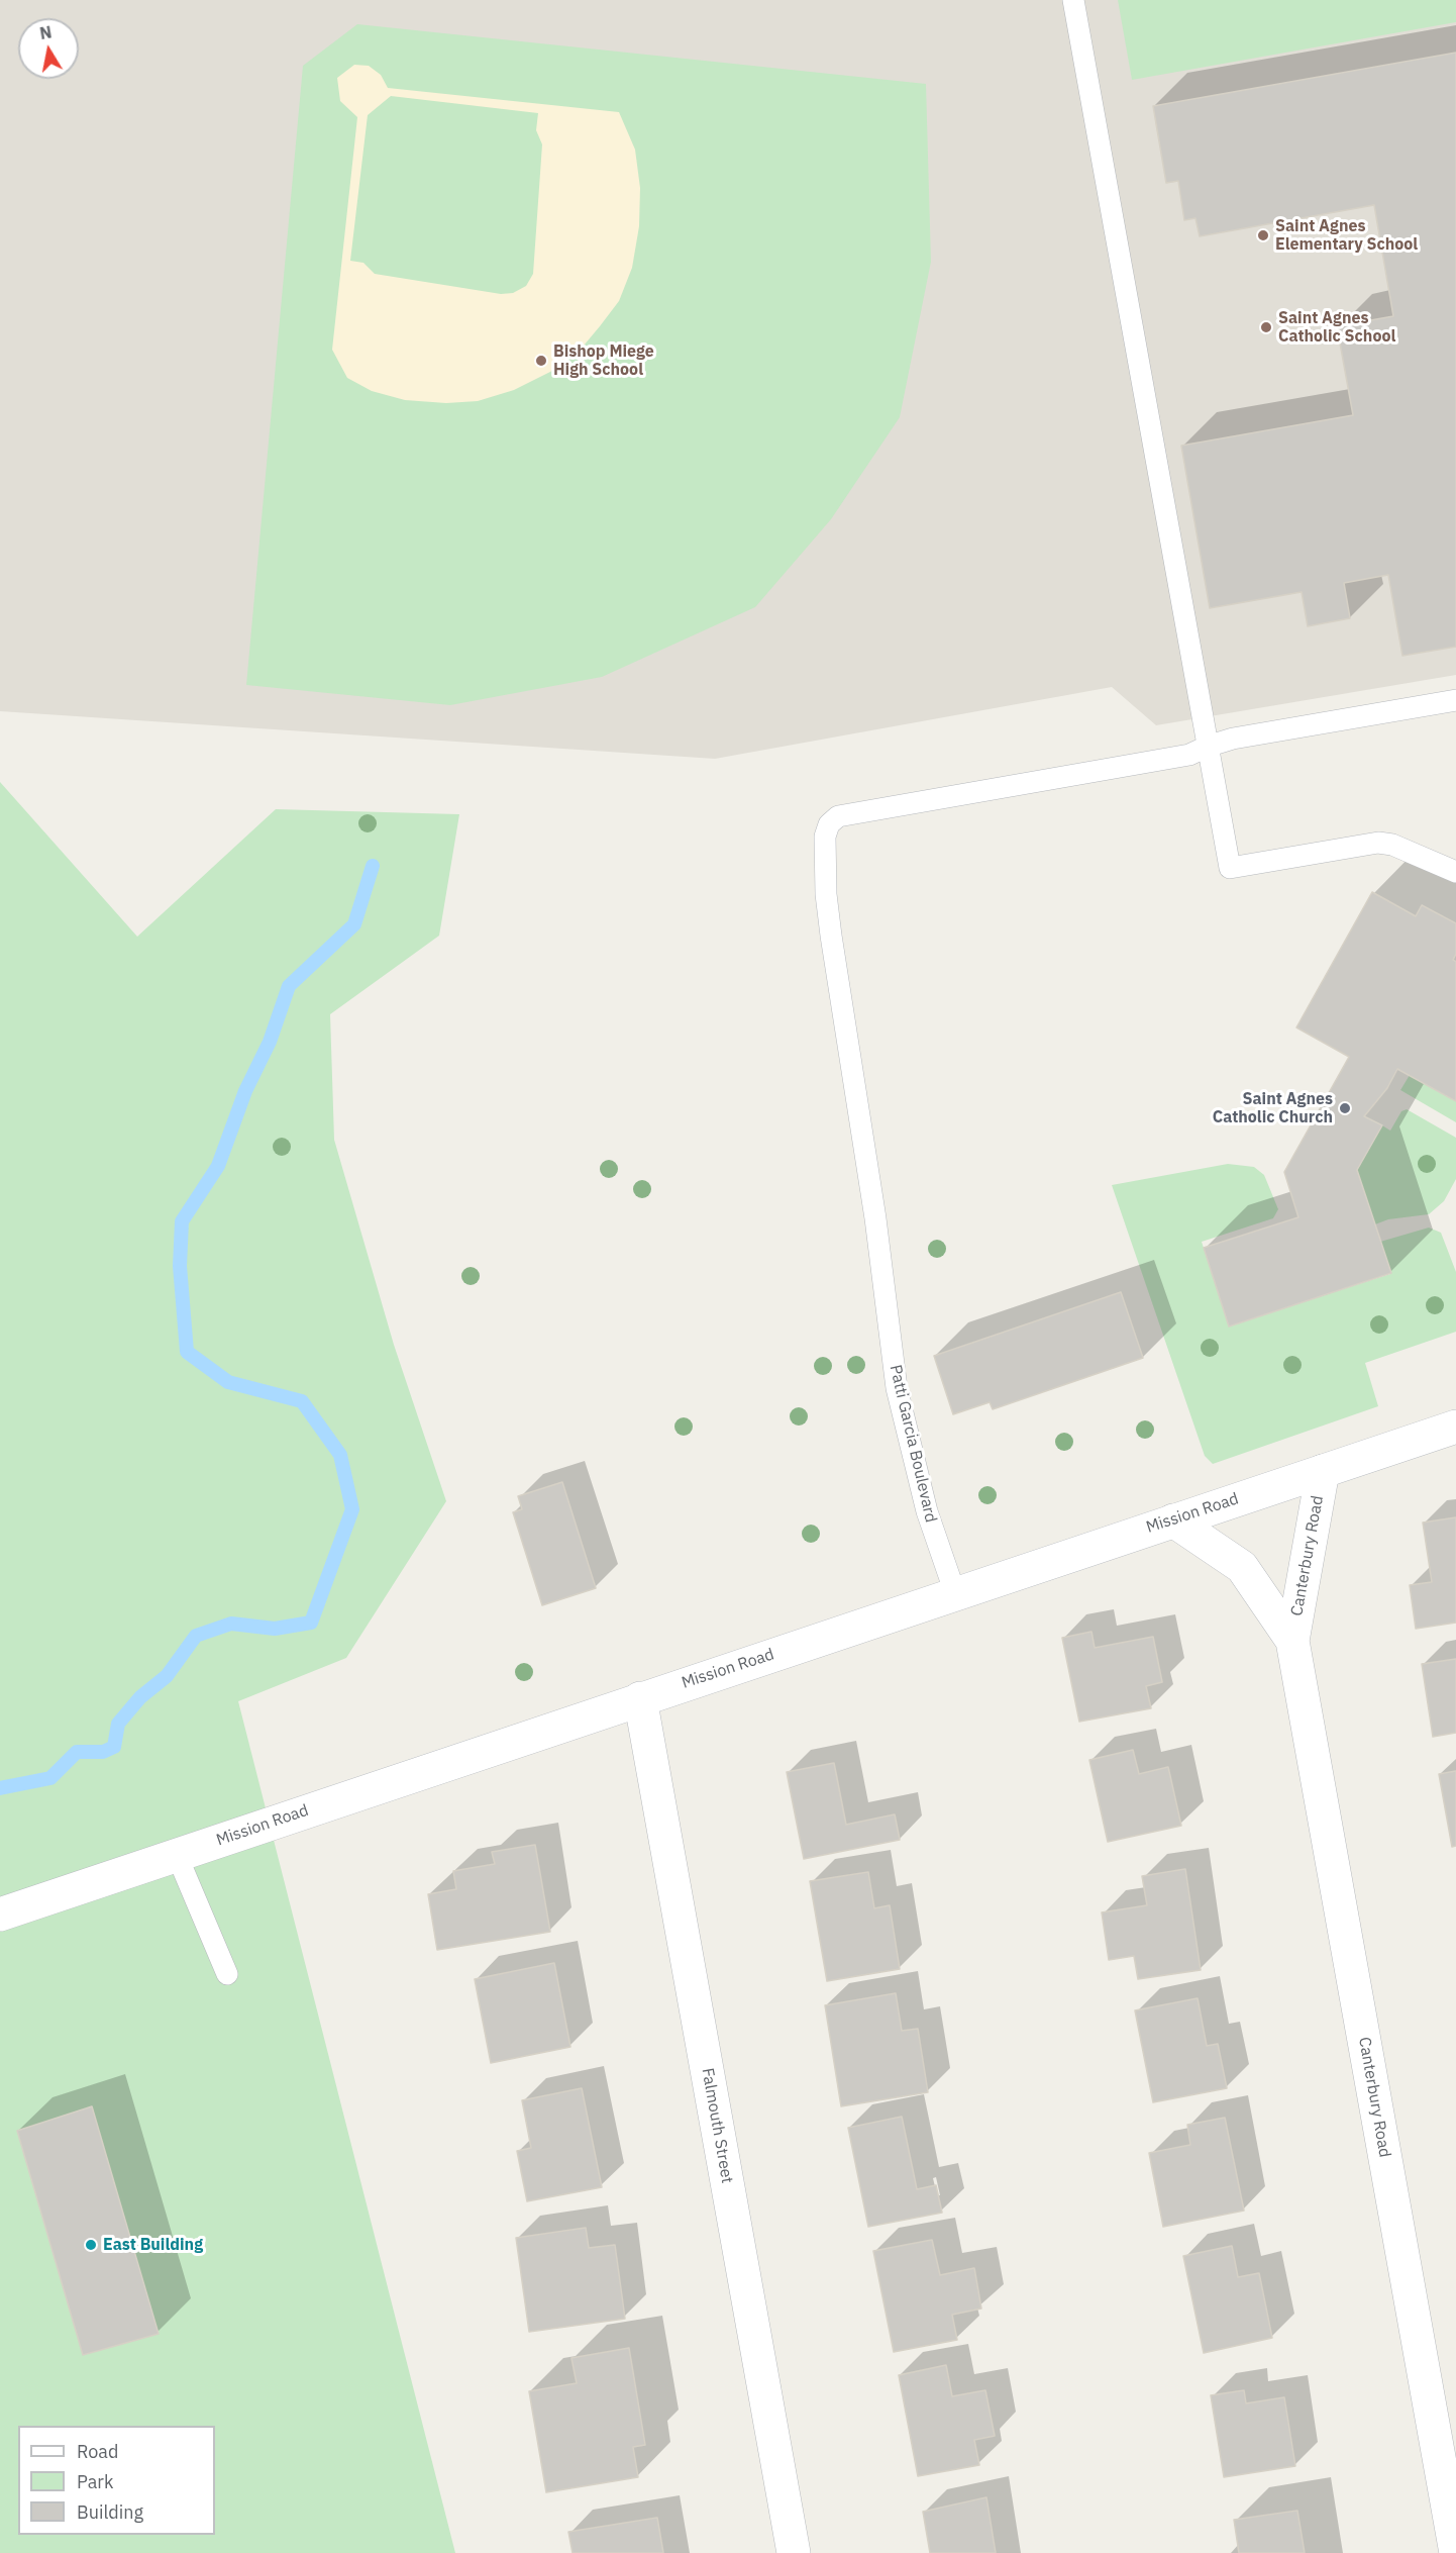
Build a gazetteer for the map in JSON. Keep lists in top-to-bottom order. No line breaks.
{"streets":{"street":["Mission Road","Canterbury Road","Falmouth Street"],"lane":["Patti Garcia Boulevard"]},"crossings":[["Patti Garcia Boulevard","Mission Road"],["Mission Road","Canterbury Road"],["Mission Road","Falmouth Street"]],"places":["Saint Agnes Elementary School","Saint Agnes Catholic School","Bishop Miege High School","Saint Agnes Catholic Church","East Building"],"legend":["Road","Park","Building"],"north":"top"}
